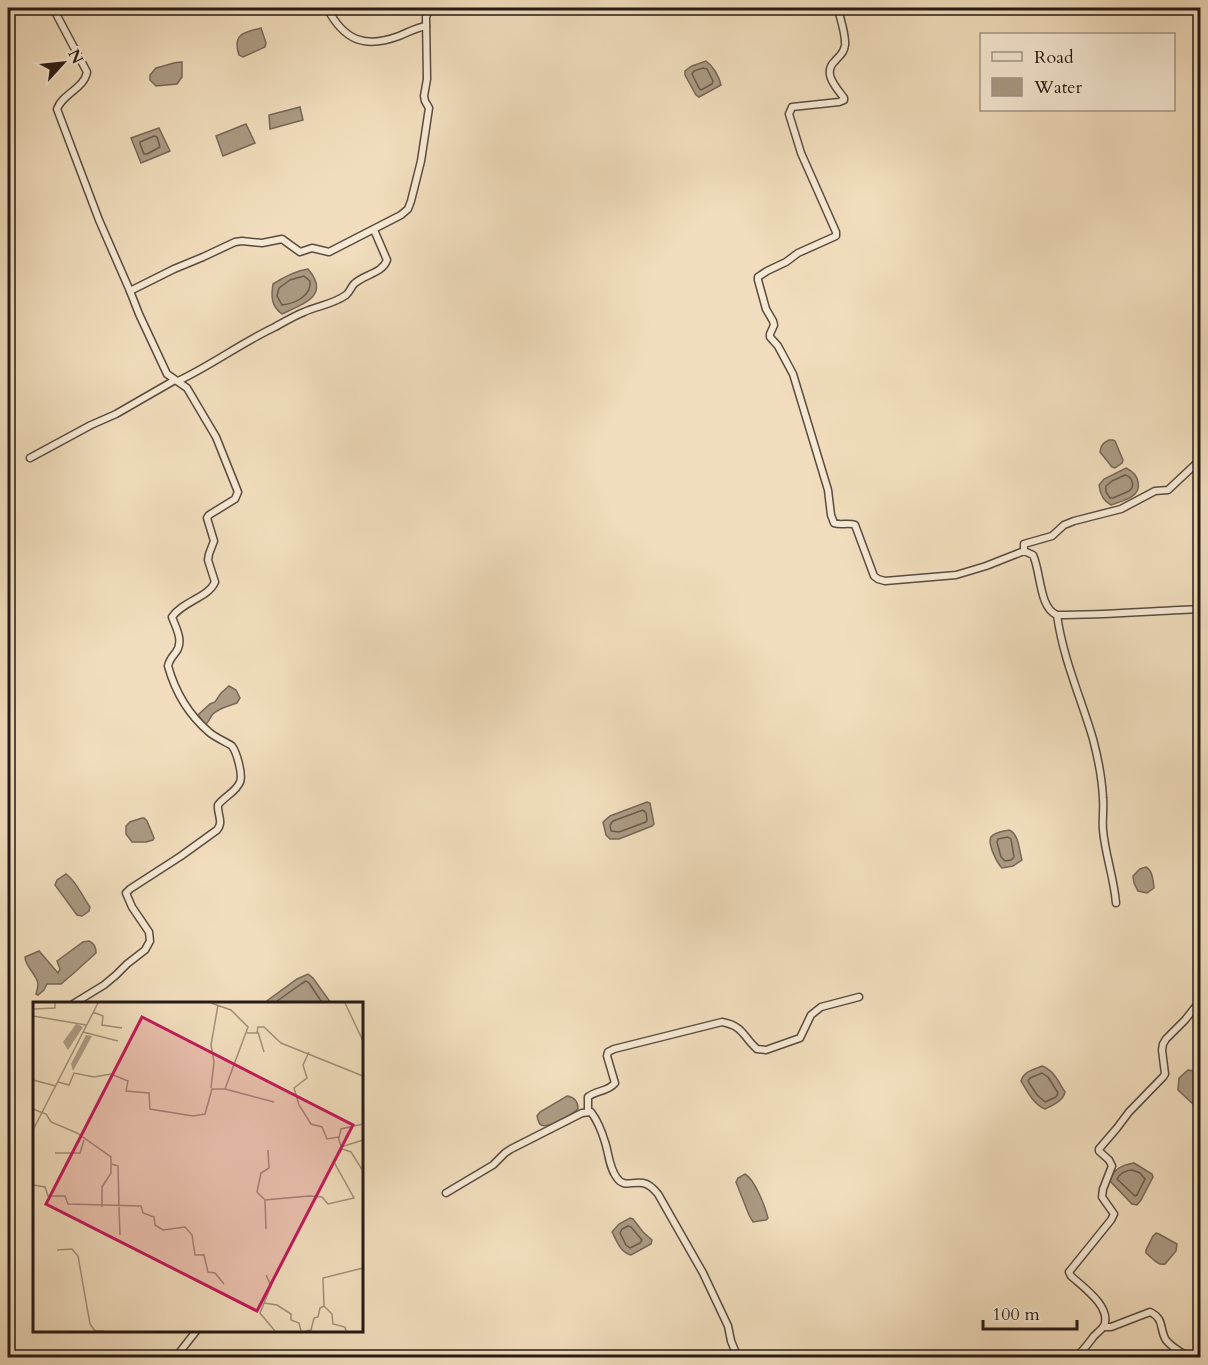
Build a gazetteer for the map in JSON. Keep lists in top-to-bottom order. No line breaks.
{"legend":["Road","Water"],"scale_bar":"100 m","north":"top right"}
